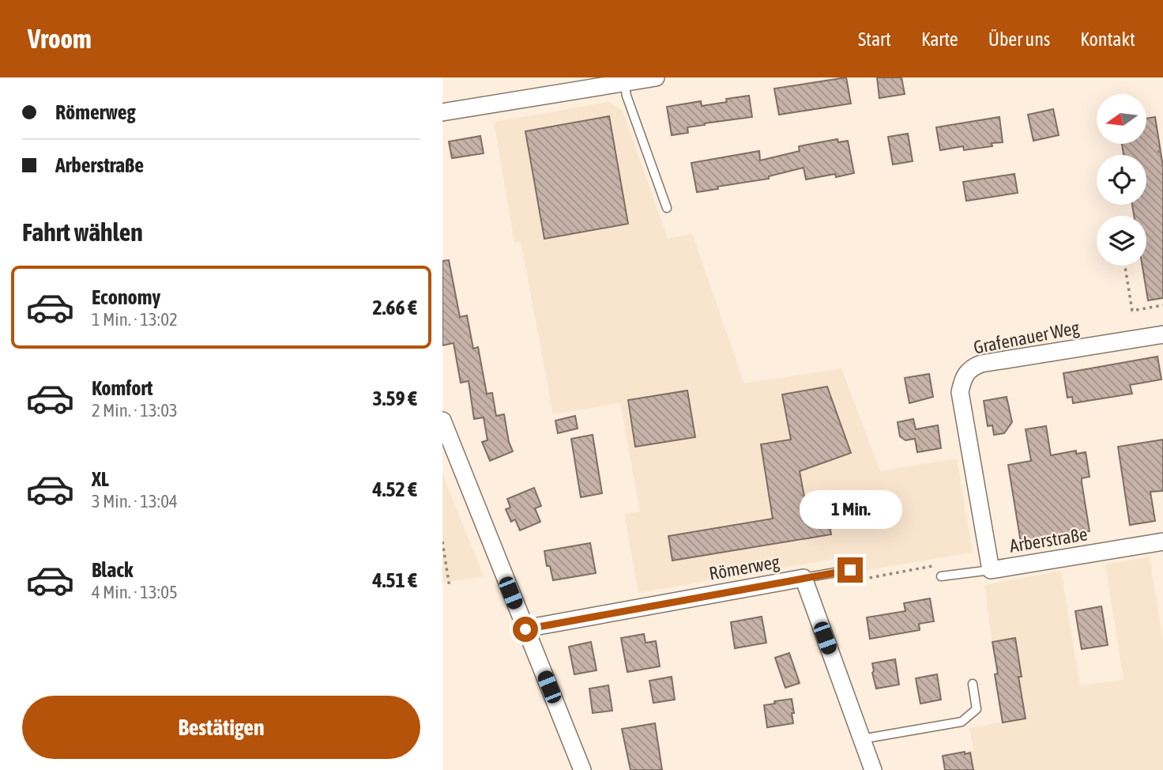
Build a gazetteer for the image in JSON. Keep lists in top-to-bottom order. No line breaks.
{"streets":{"street":["Grafenauer Weg","Arberstraße","Römerweg"]},"crossings":[["Grafenauer Weg","Arberstraße"]],"north":"left","page":{"header":"Vroom","nav":["Start","Karte","Über uns","Kontakt"],"banner":["Römerweg","Arberstraße"],"heading":"Fahrt wählen","list":[{"name":"Economy","note":"1 Min. · 13:02","value":"2.66 €"},{"name":"Komfort","note":"2 Min. · 13:03","value":"3.59 €"},{"name":"XL","note":"3 Min. · 13:04","value":"4.52 €"},{"name":"Black","note":"4 Min. · 13:05","value":"4.51 €"}],"bubble":"1 Min.","buttons":"Bestätigen"}}
